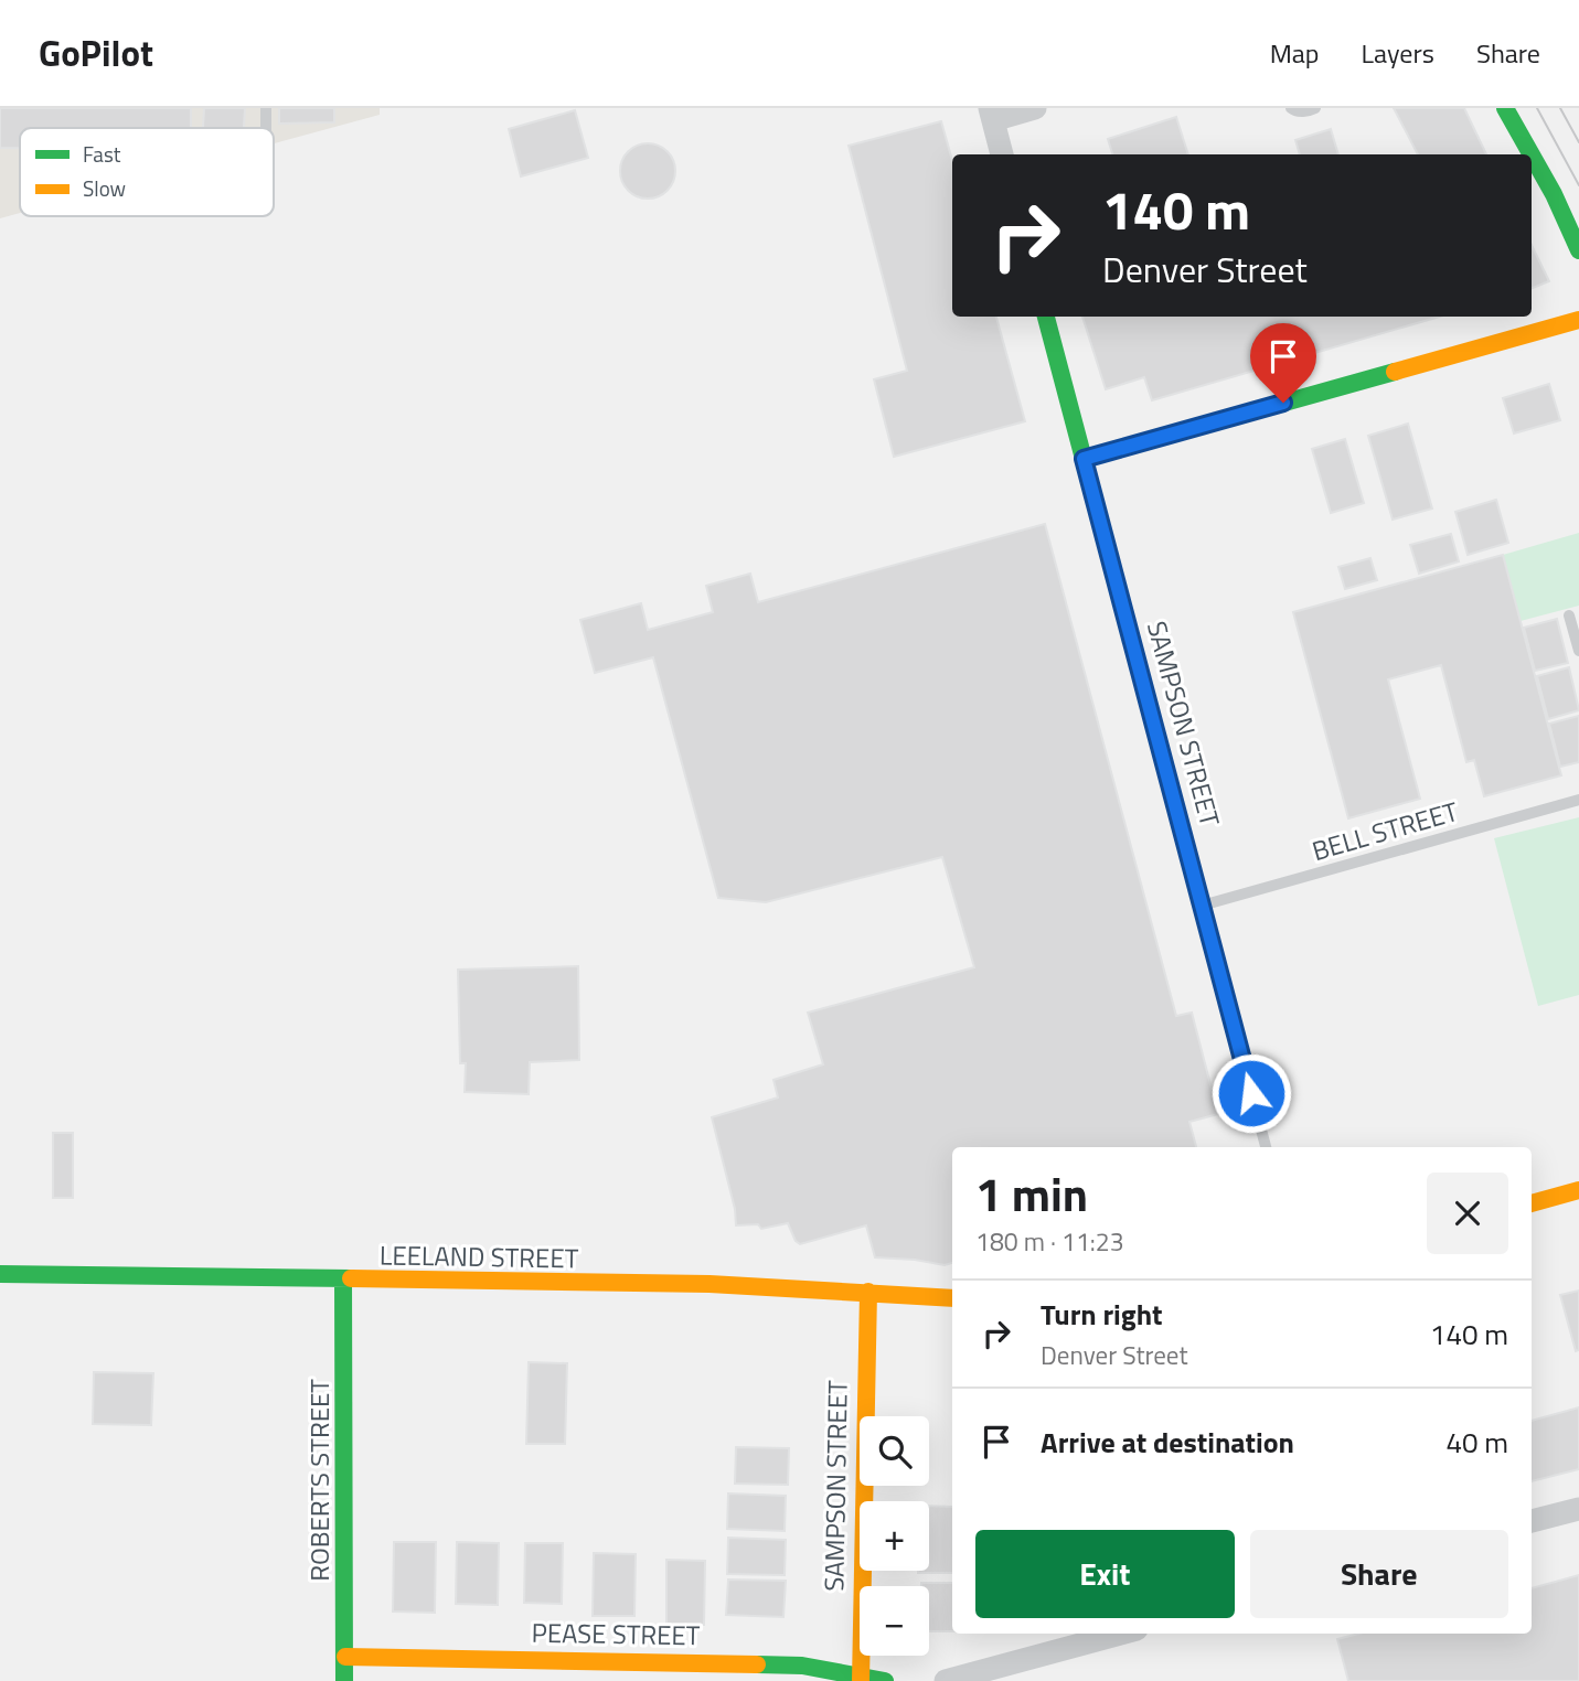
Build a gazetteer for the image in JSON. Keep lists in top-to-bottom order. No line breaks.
{"streets":{"street":["SAMPSON STREET","LEELAND STREET","ROBERTS STREET","PEASE STREET"],"lane":["BELL STREET"]},"crossings":[["SAMPSON STREET","BELL STREET"],["SAMPSON STREET","LEELAND STREET"],["SAMPSON STREET","PEASE STREET"],["LEELAND STREET","ROBERTS STREET"],["ROBERTS STREET","PEASE STREET"]],"legend":["Fast","Slow"],"page":{"header":"GoPilot","nav":["Map","Layers","Share"],"turn":["140 m","Denver Street"],"heading":["1 min","180 m · 11:23"],"list":[{"name":"Turn right","note":"Denver Street","value":"140 m"},{"name":"Arrive at destination","value":"40 m"}],"map_buttons":["+","−"],"buttons":["Exit","Share"]}}
